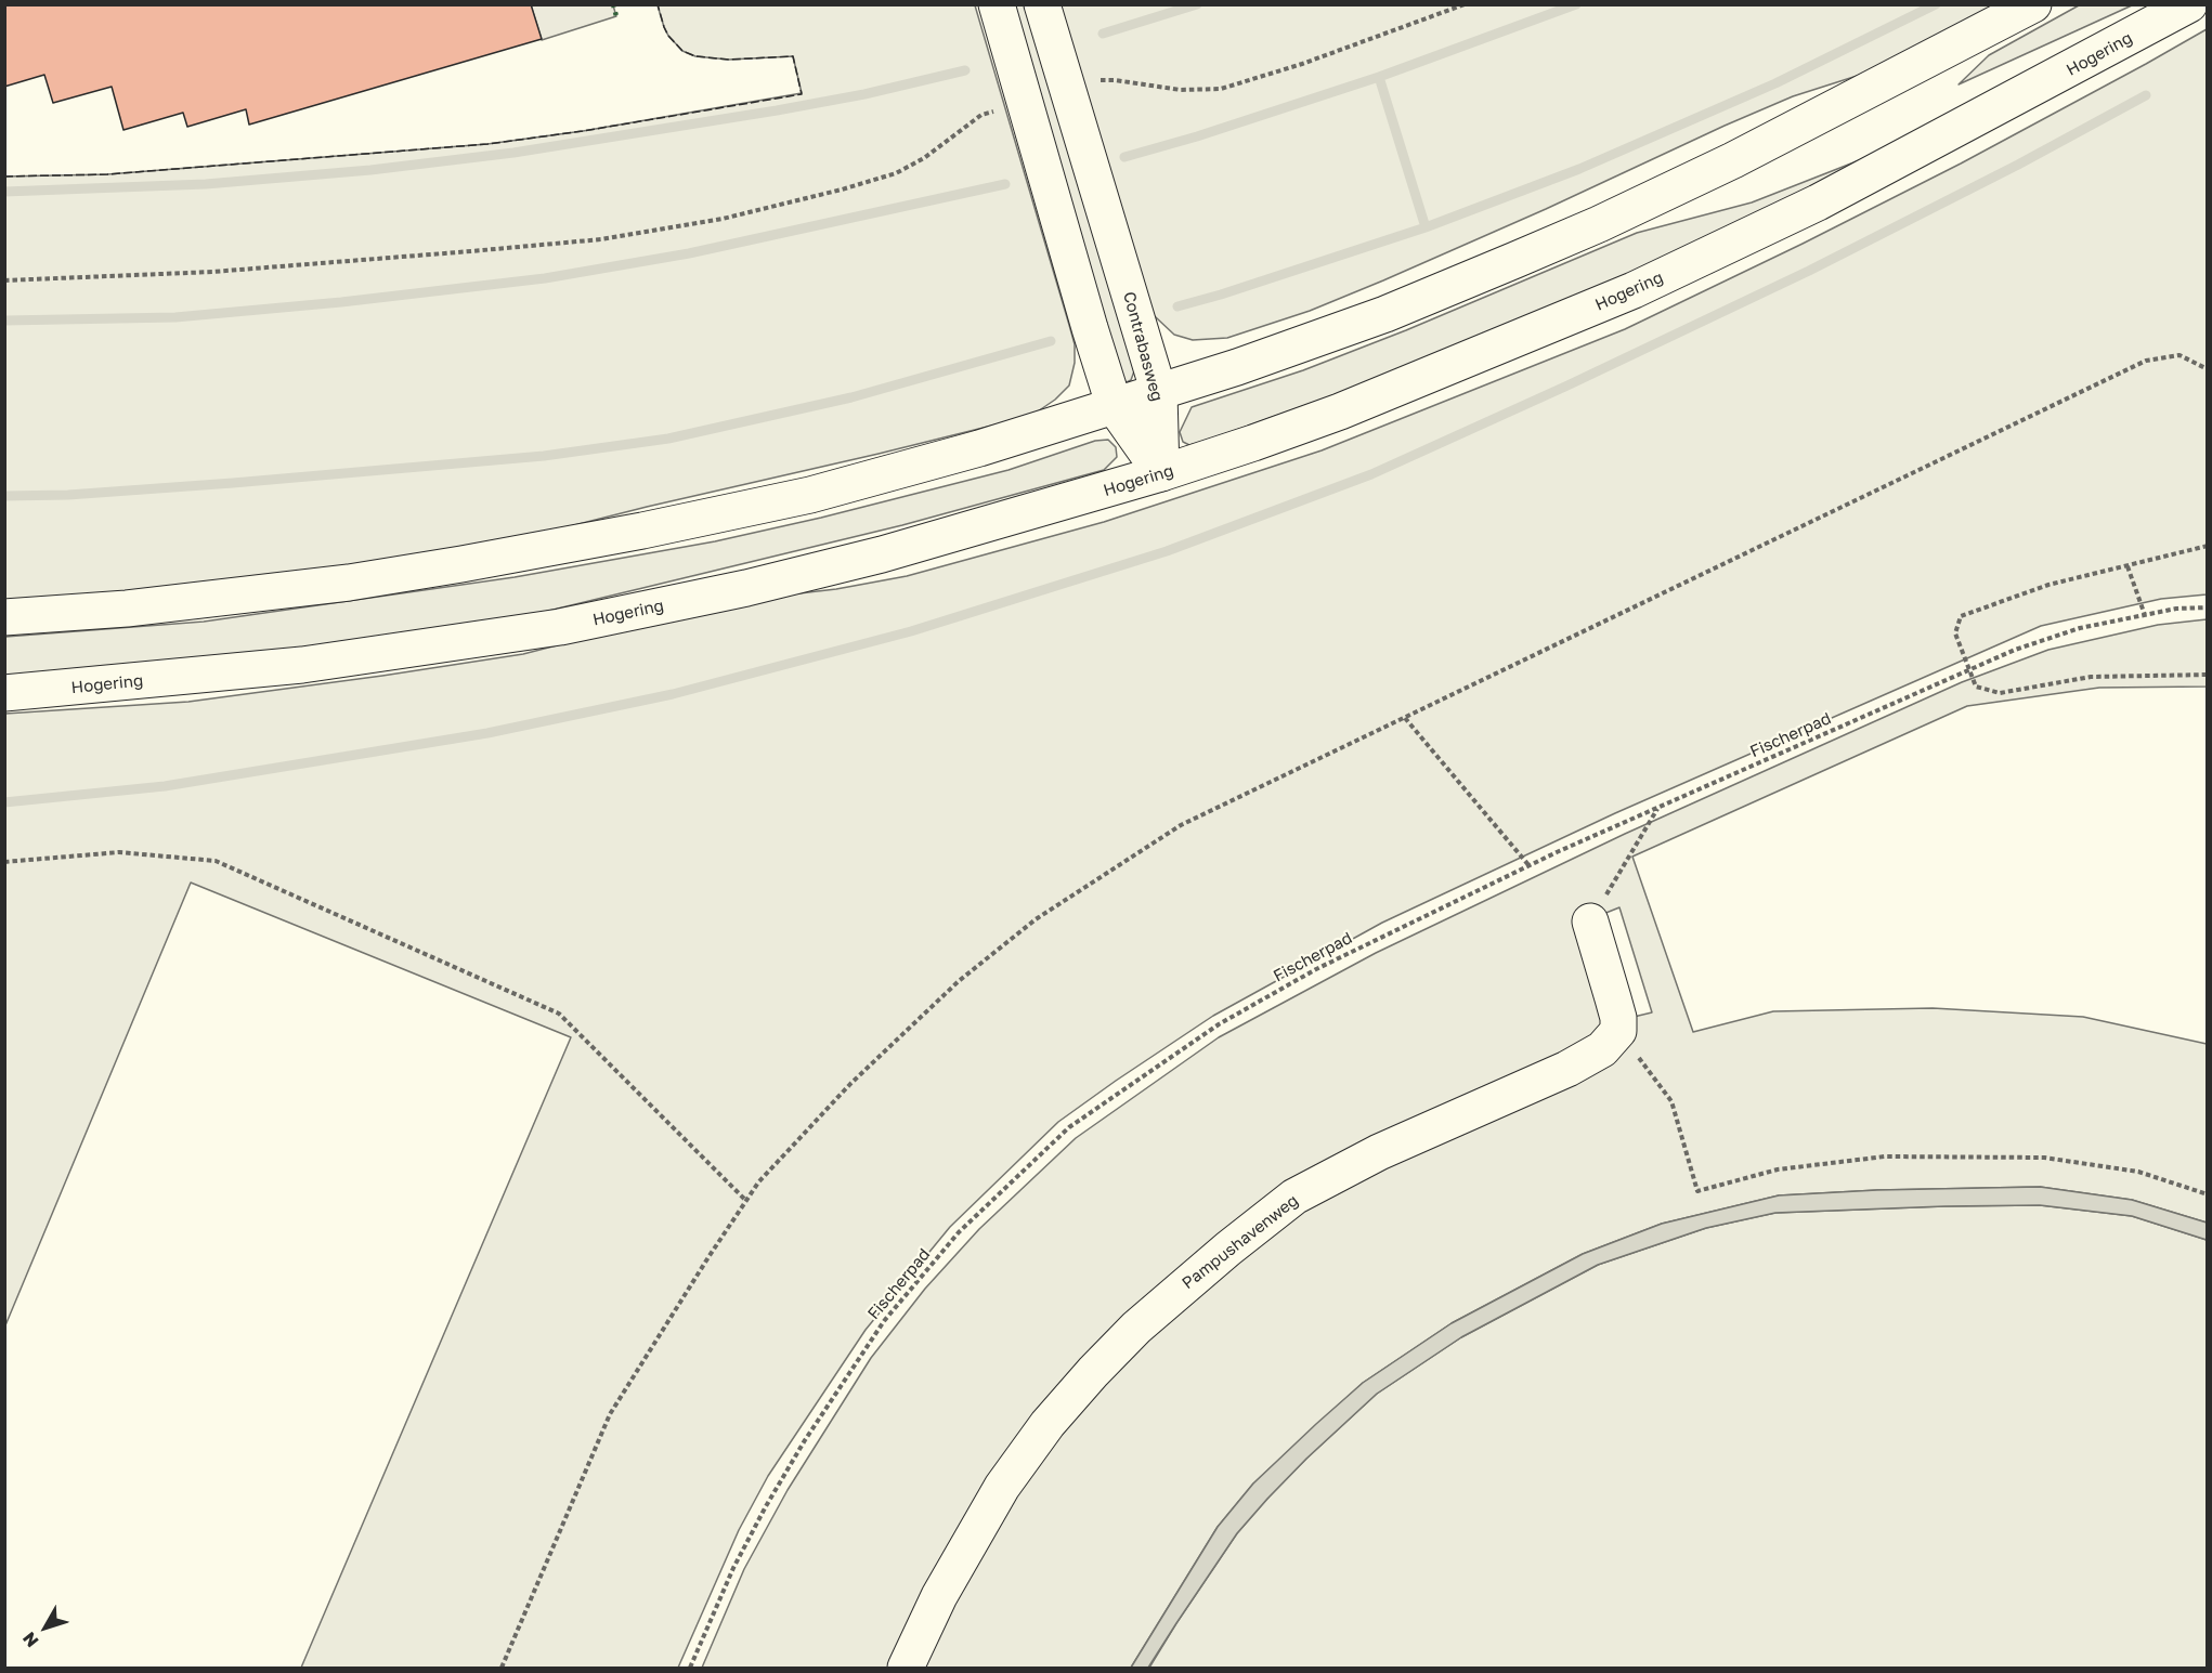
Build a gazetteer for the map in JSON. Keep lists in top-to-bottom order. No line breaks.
{"streets":{"main road":["Hogering","Contrabasweg","Pampushavenweg"],"path":["Fischerpad"]},"crossings":[["Hogering","Contrabasweg"]],"north":"bottom left"}
